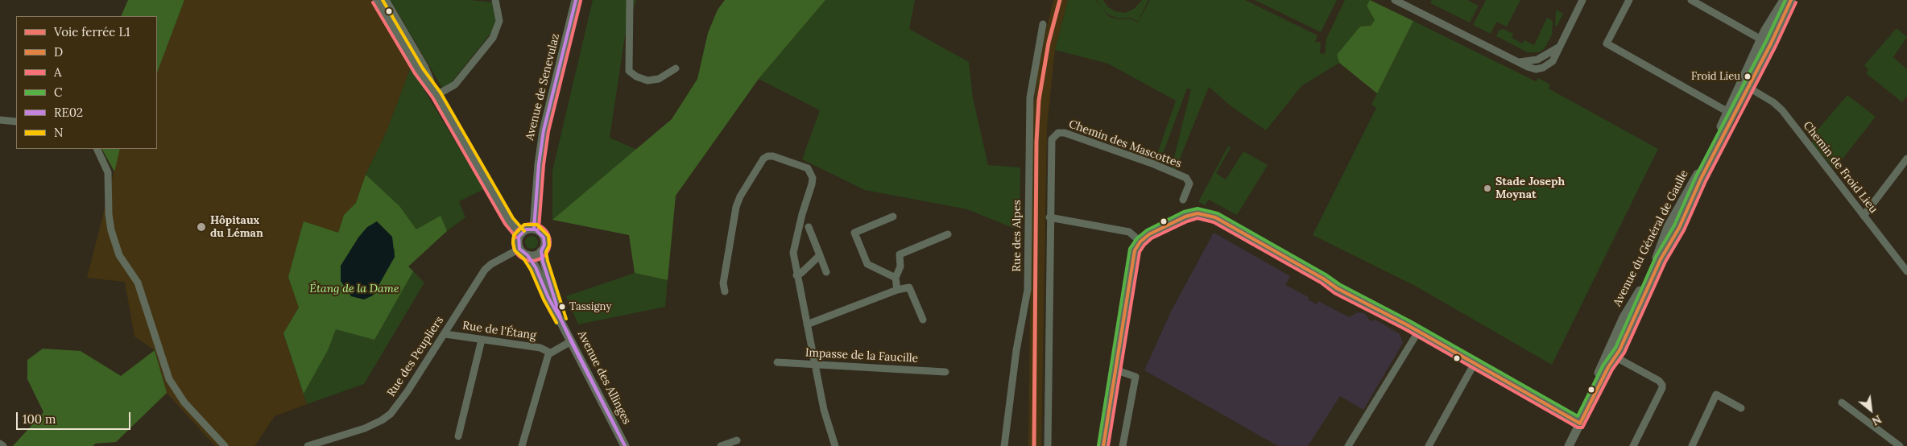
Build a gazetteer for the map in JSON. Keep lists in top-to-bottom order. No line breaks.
{"streets":{"main road":["Avenue de Senevulaz","Avenue du Général de Gaulle","Avenue des Allinges"],"street":["Chemin des Mascottes","Chemin de Froid Lieu","Rue des Alpes","Rue de l'Étang","Impasse de la Faucille","Rue des Peupliers"]},"crossings":[["Avenue de Senevulaz","Rue des Peupliers"],["Avenue de Senevulaz","Avenue des Allinges"],["Chemin de Froid Lieu","Avenue du Général de Gaulle"],["Rue de l'Étang","Rue des Peupliers"],["Rue des Peupliers","Avenue des Allinges"]],"parks":["Étang de la Dame"],"places":["Froid Lieu","Stade Joseph Moynat","Hôpitaux du Léman","Tassigny"],"lines":["rail line L1","transit line D","transit line C","transit line RE02","transit line N","transit line A"],"legend":["Voie ferrée L1","D","A","C","RE02","N"],"scale_bar":"100 m","north":"bottom right"}
